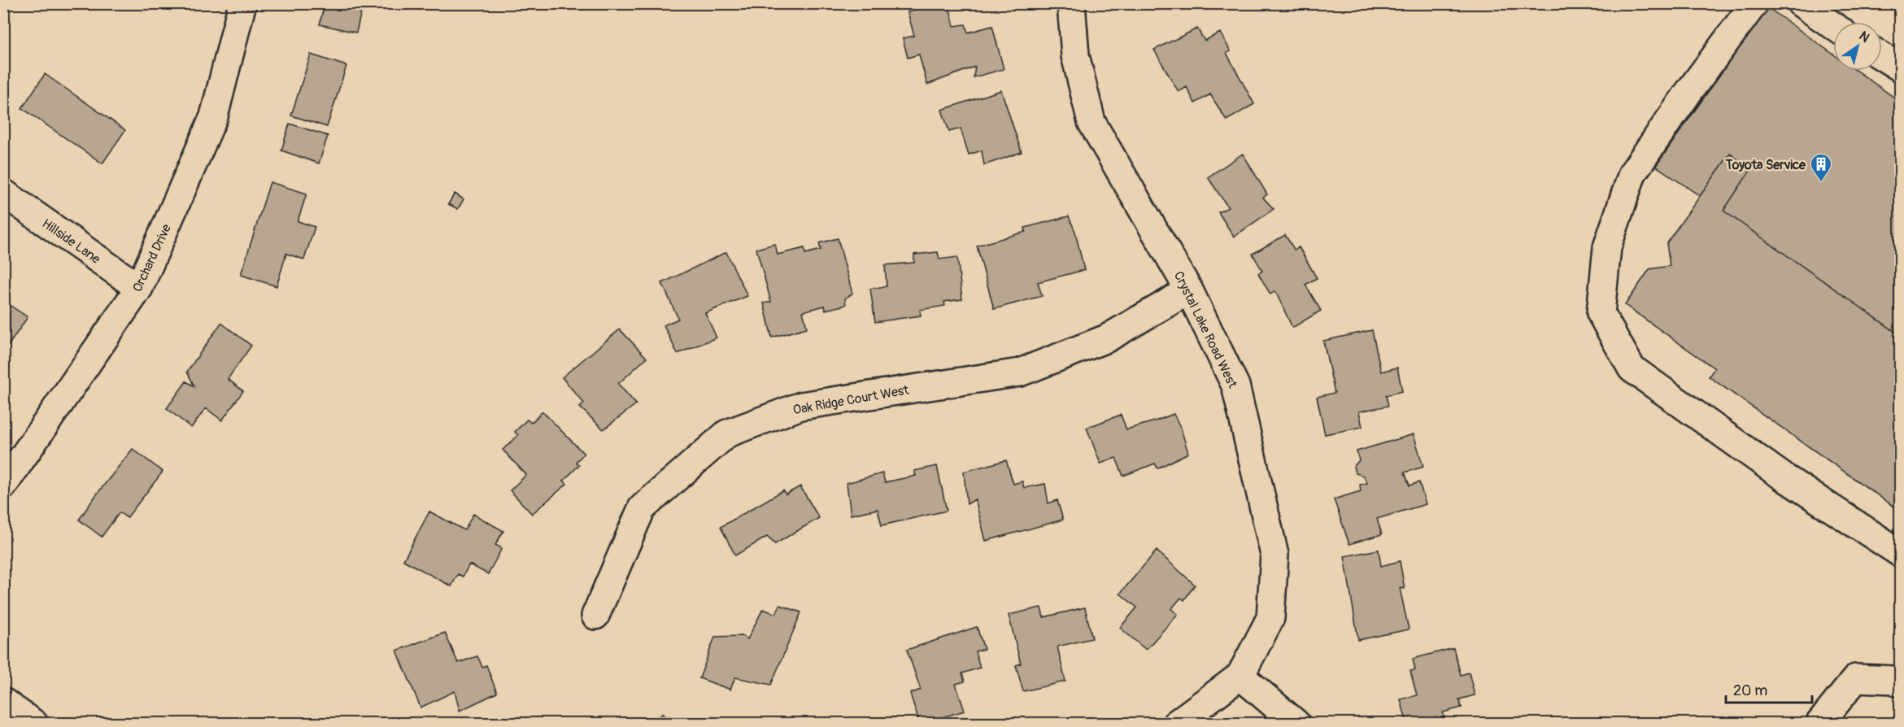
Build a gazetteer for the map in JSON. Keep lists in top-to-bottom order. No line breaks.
{"streets":{"street":["Hillside Lane","Orchard Drive","Crystal Lake Road West","Oak Ridge Court West"]},"crossings":[["Hillside Lane","Orchard Drive"],["Crystal Lake Road West","Oak Ridge Court West"]],"places":{"building":["Toyota Service"]},"scale_bar":"20 m","north":"top right"}
